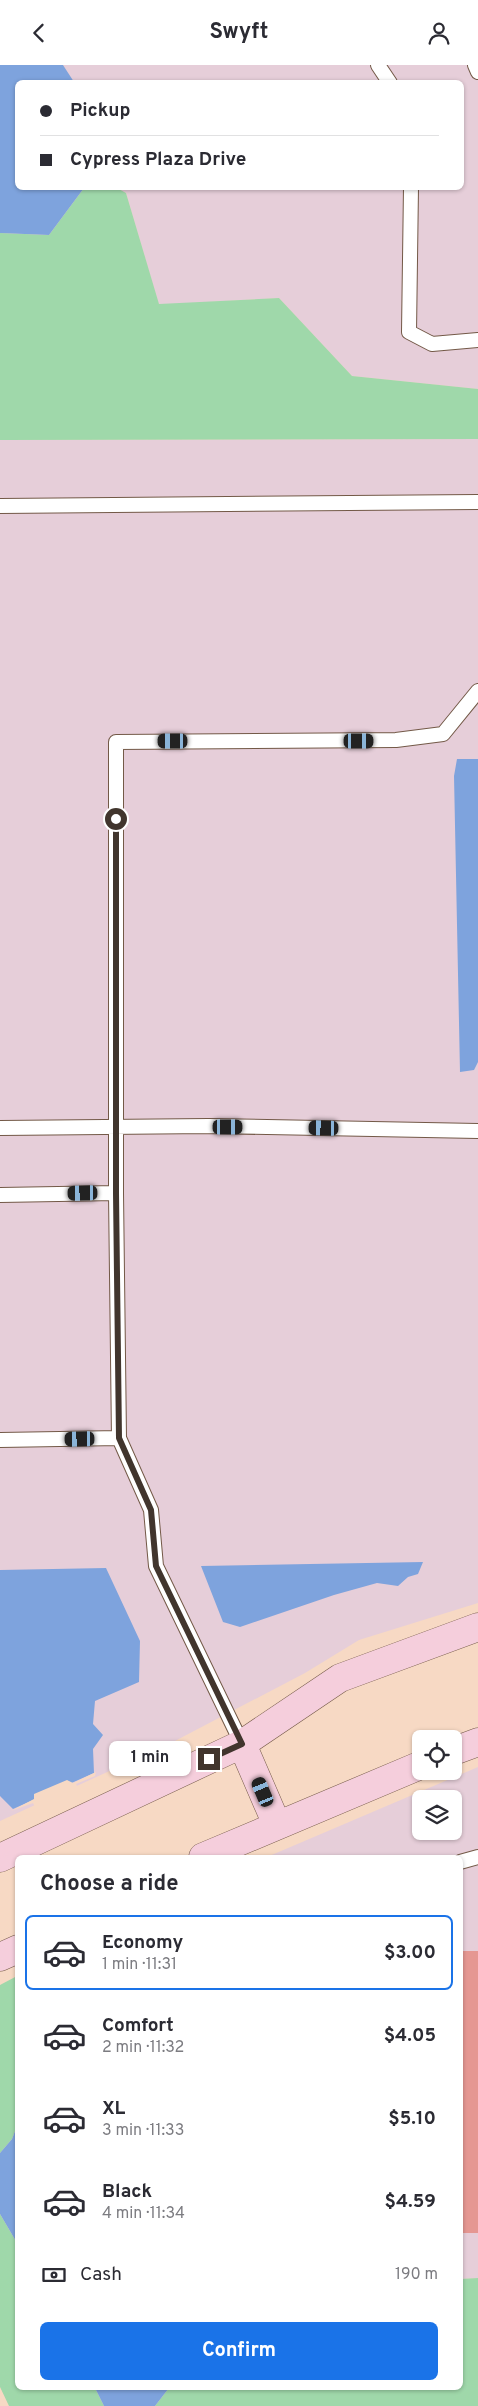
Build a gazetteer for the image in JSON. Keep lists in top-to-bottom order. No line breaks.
{"page":{"header":"Swyft","banner":["Pickup","Cypress Plaza Drive"],"bubble":"1 min","heading":"Choose a ride","list":[{"name":"Economy","note":"1 min · 11:31","value":"$3.00"},{"name":"Comfort","note":"2 min · 11:32","value":"$4.05"},{"name":"XL","note":"3 min · 11:33","value":"$5.10"},{"name":"Black","note":"4 min · 11:34","value":"$4.59"}],"pay":["Cash","190 m"],"buttons":"Confirm"}}
